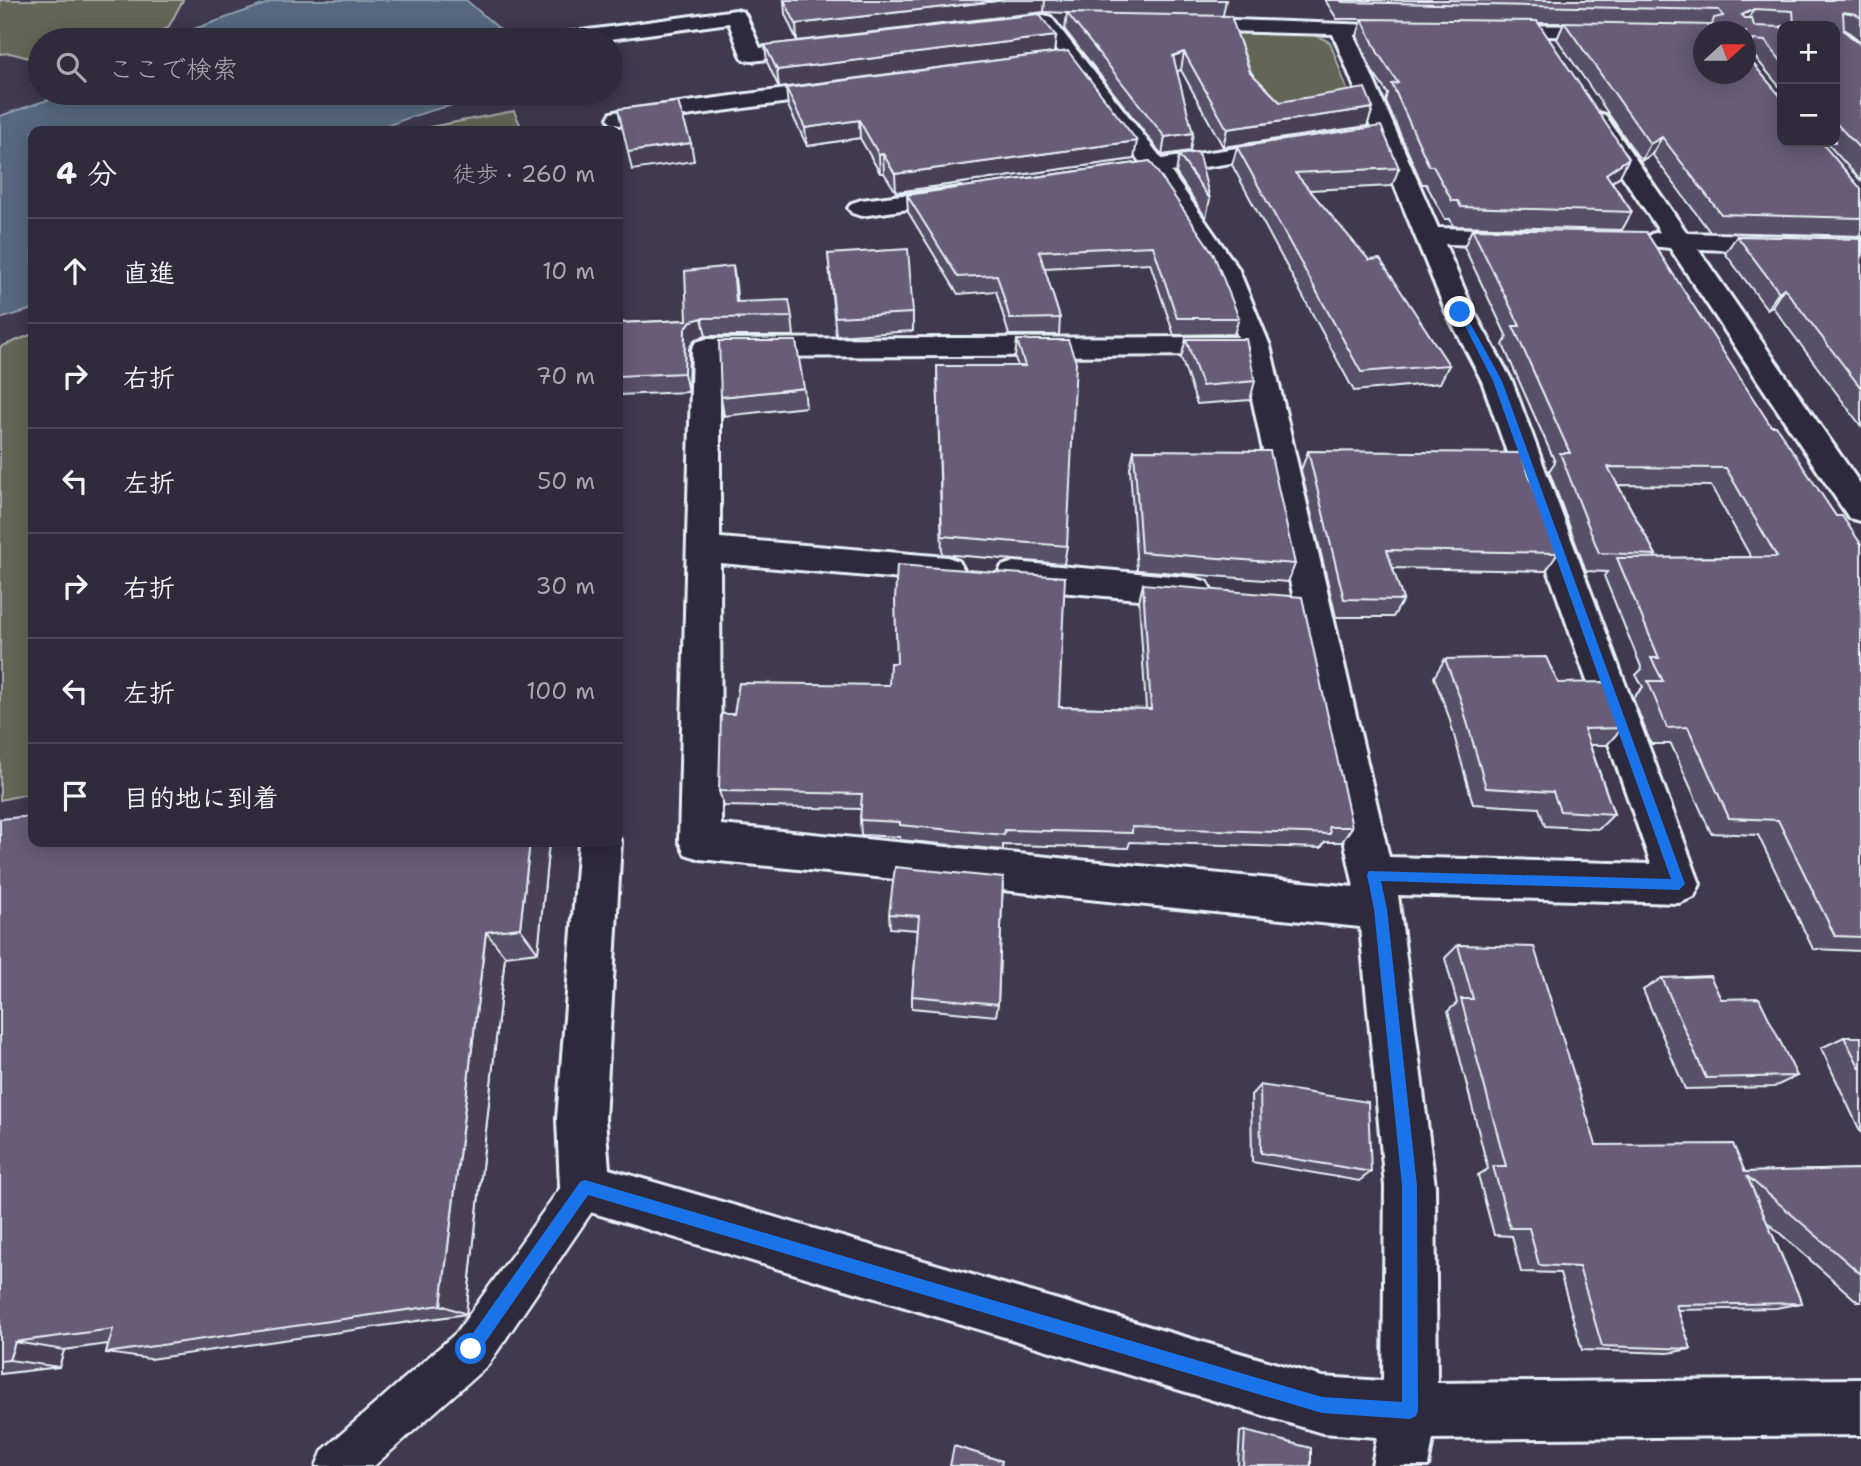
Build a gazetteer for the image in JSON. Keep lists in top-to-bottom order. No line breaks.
{"north":"right","page":{"map_buttons":["+","−"],"search":"ここで検索","heading":["4 分","徒歩 · 260 m"],"list":[["直進","10 m"],["右折","70 m"],["左折","50 m"],["右折","30 m"],["左折","100 m"],"目的地に到着"]}}
